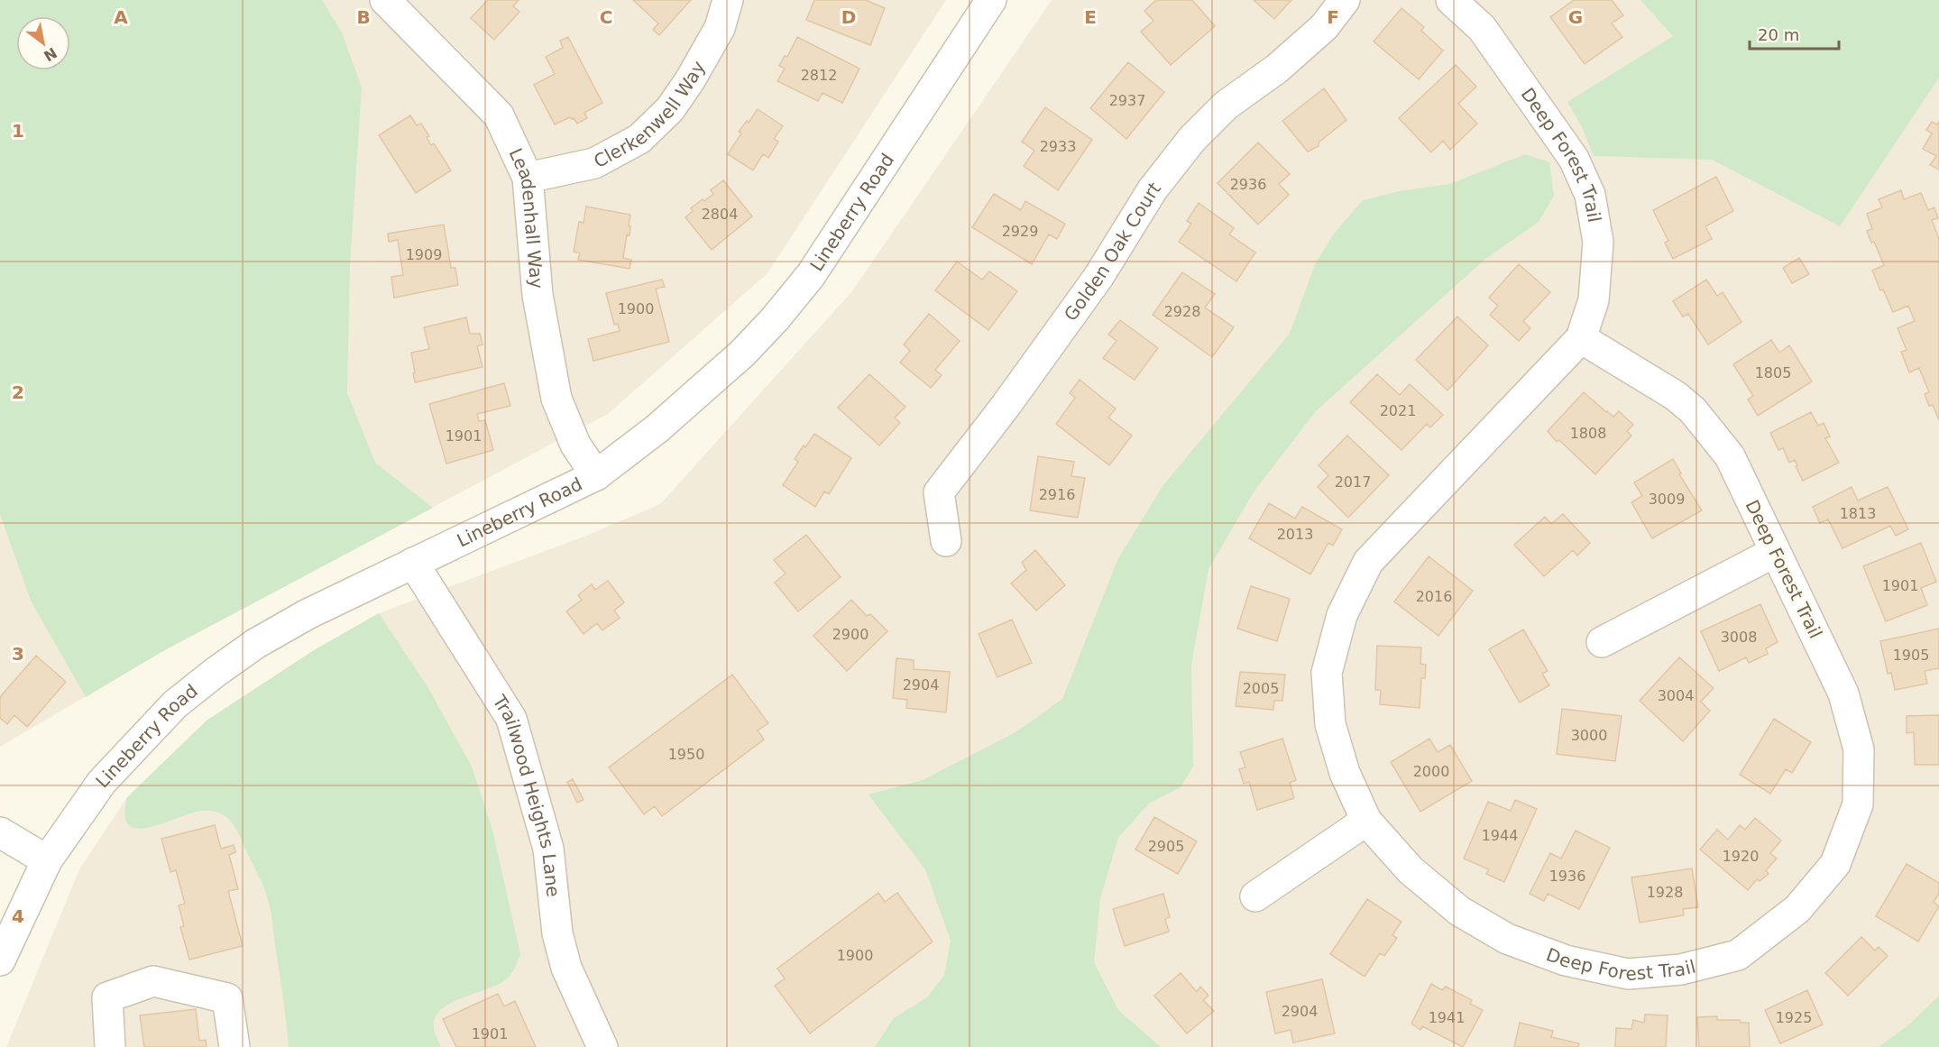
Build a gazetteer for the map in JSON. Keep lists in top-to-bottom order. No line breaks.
{"streets":{"street":["Clerkenwell Way","Deep Forest Trail","Lineberry Road","Leadenhall Way","Golden Oak Court","Trailwood Heights Lane"]},"crossings":[["Clerkenwell Way","Leadenhall Way"],["Lineberry Road","Leadenhall Way"],["Lineberry Road","Trailwood Heights Lane"]],"house_numbers":["2812","2937","2933","2936","2804","2929","1909","1900","2928","1805","2021","1808","1901","2017","2916","3009","1813","2013","1901","2016","2900","3008","1905","2904","2005","3004","3000","1950","2000","1944","2905","1920","1936","1928","1900","2904","1941","1925","1901"],"scale_bar":"20 m","north":"bottom right","grid":{"columns":["A","B","C","D","E","F","G"],"rows":["1","2","3","4"]}}
